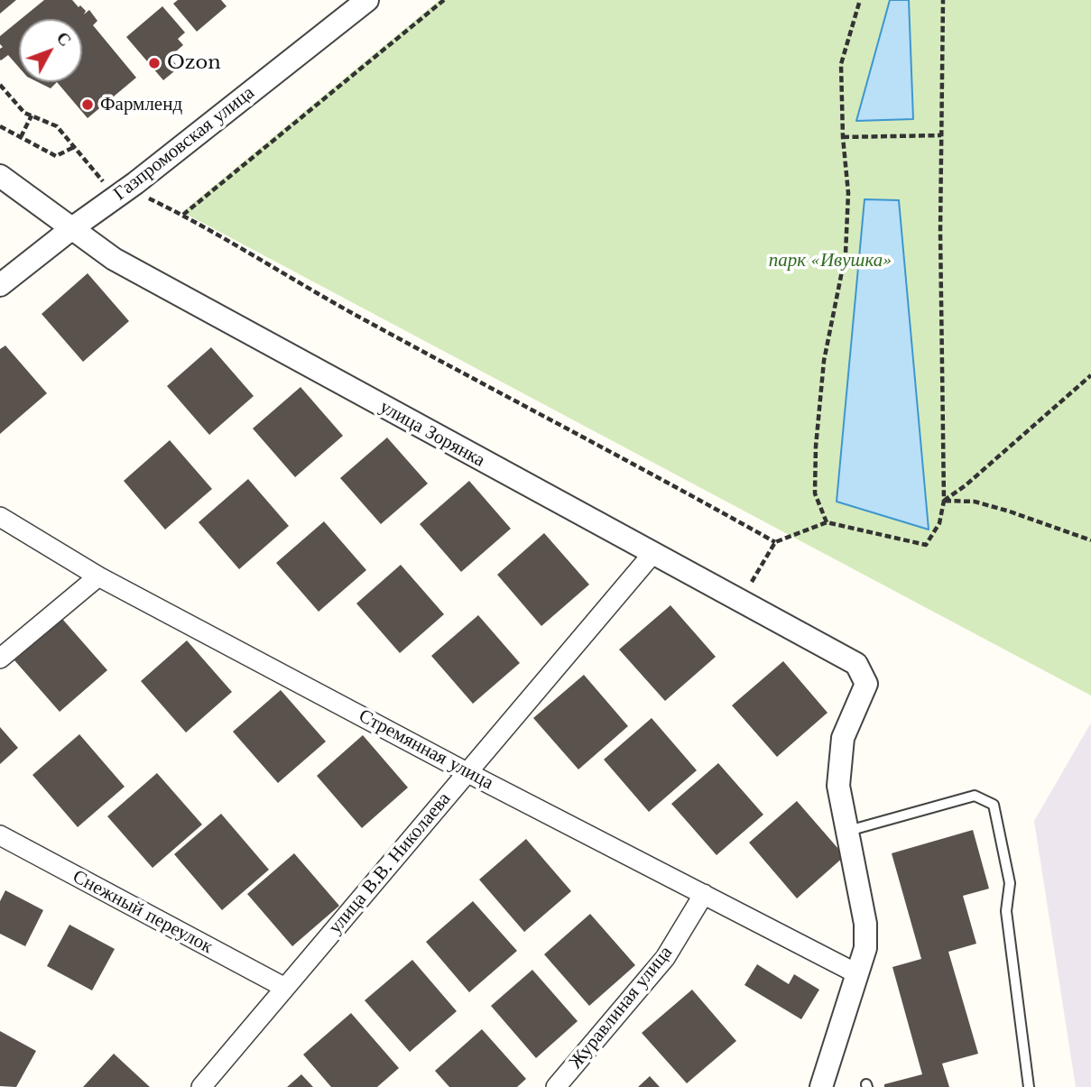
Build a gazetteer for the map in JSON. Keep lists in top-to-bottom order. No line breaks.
{"streets":{"street":["Газпромовская улица","улица Зорянка","Стремянная улица","улица В.В. Николаева","Снежный переулок","Журавлиная улица"]},"crossings":[["Газпромовская улица","улица Зорянка"],["улица Зорянка","улица В.В. Николаева"],["Стремянная улица","улица В.В. Николаева"],["Стремянная улица","Журавлиная улица"],["улица В.В. Николаева","Снежный переулок"]],"parks":["парк «Ивушка»"],"places":["Ozon","Фармленд"],"north":"top right"}
